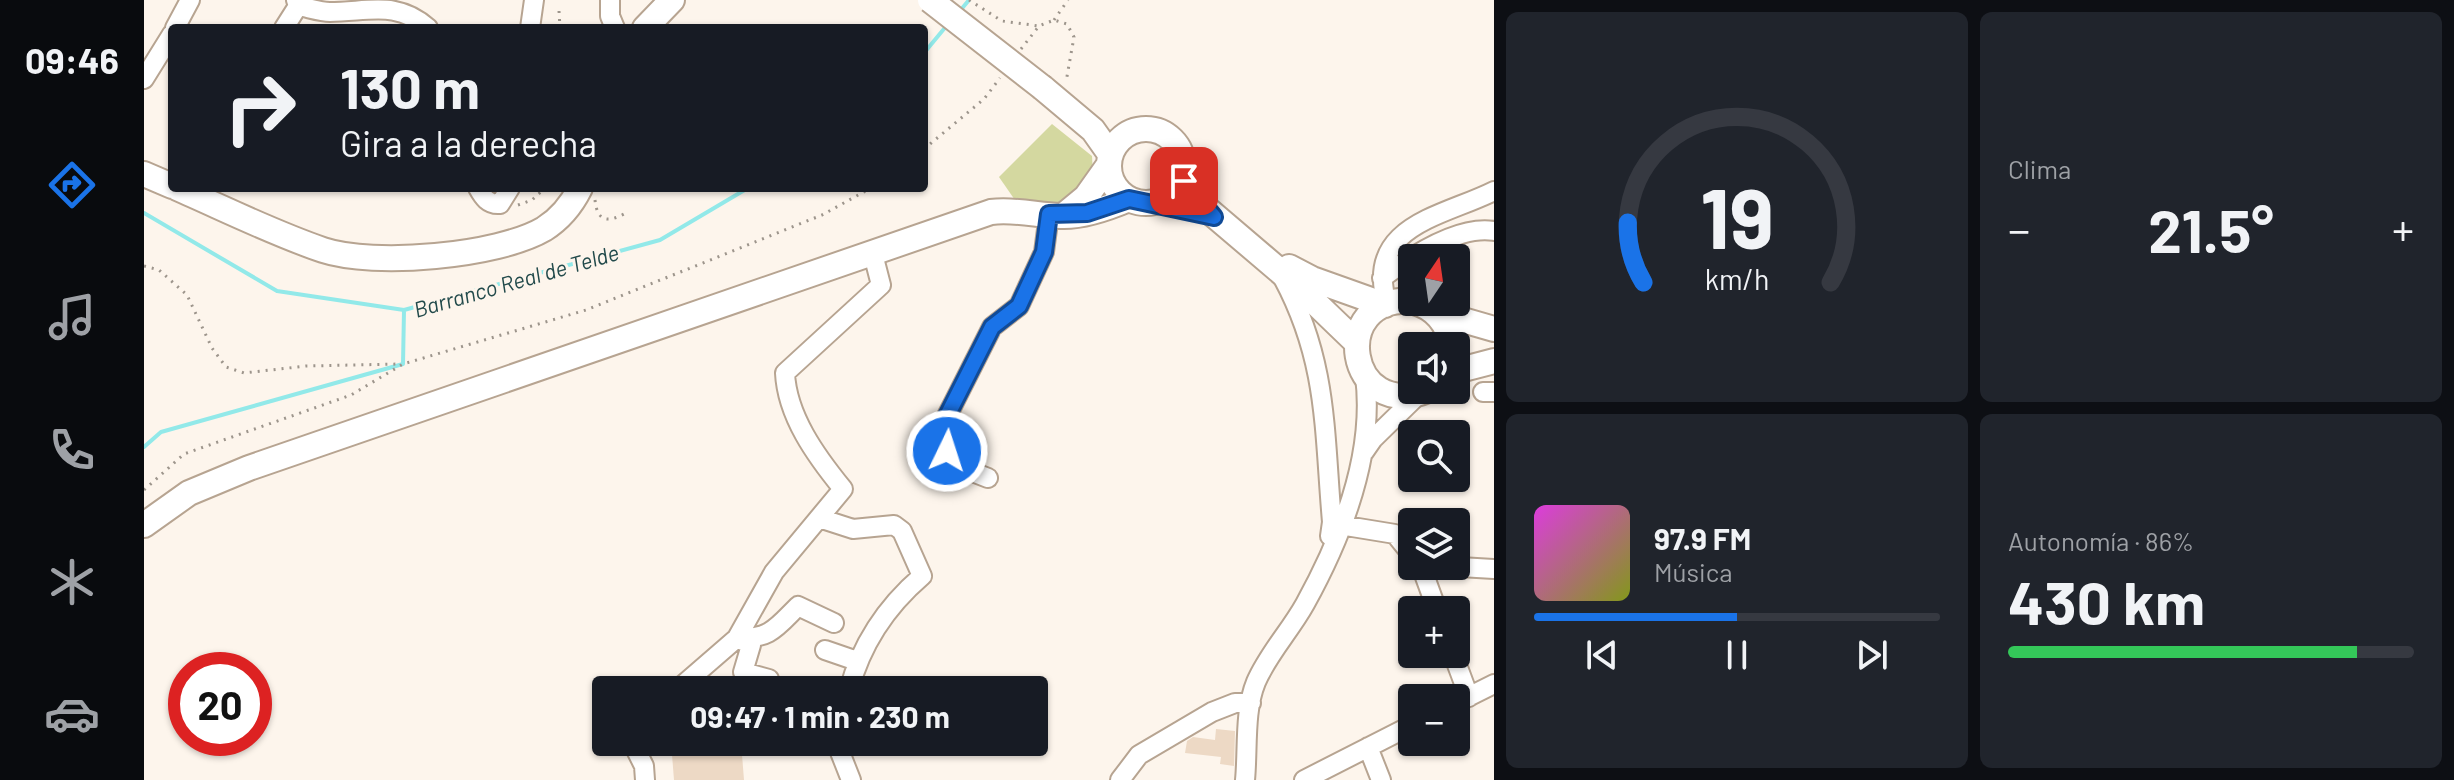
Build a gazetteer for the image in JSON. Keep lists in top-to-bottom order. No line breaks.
{"water":["Barranco Real de Telde"],"north":"top","page":{"tabs":"09:46","tile":["Clima",["Autonomía · 86%","430 km"]],"turn":["130 m","Gira a la derecha"],"heat":["−","21.5°","+"],"map_buttons":["+","−"],"song":["97.9 FM","Música"],"limit":"20","trip":"09:47 · 1 min · 230 m","gauge":["19","km/h"]}}
